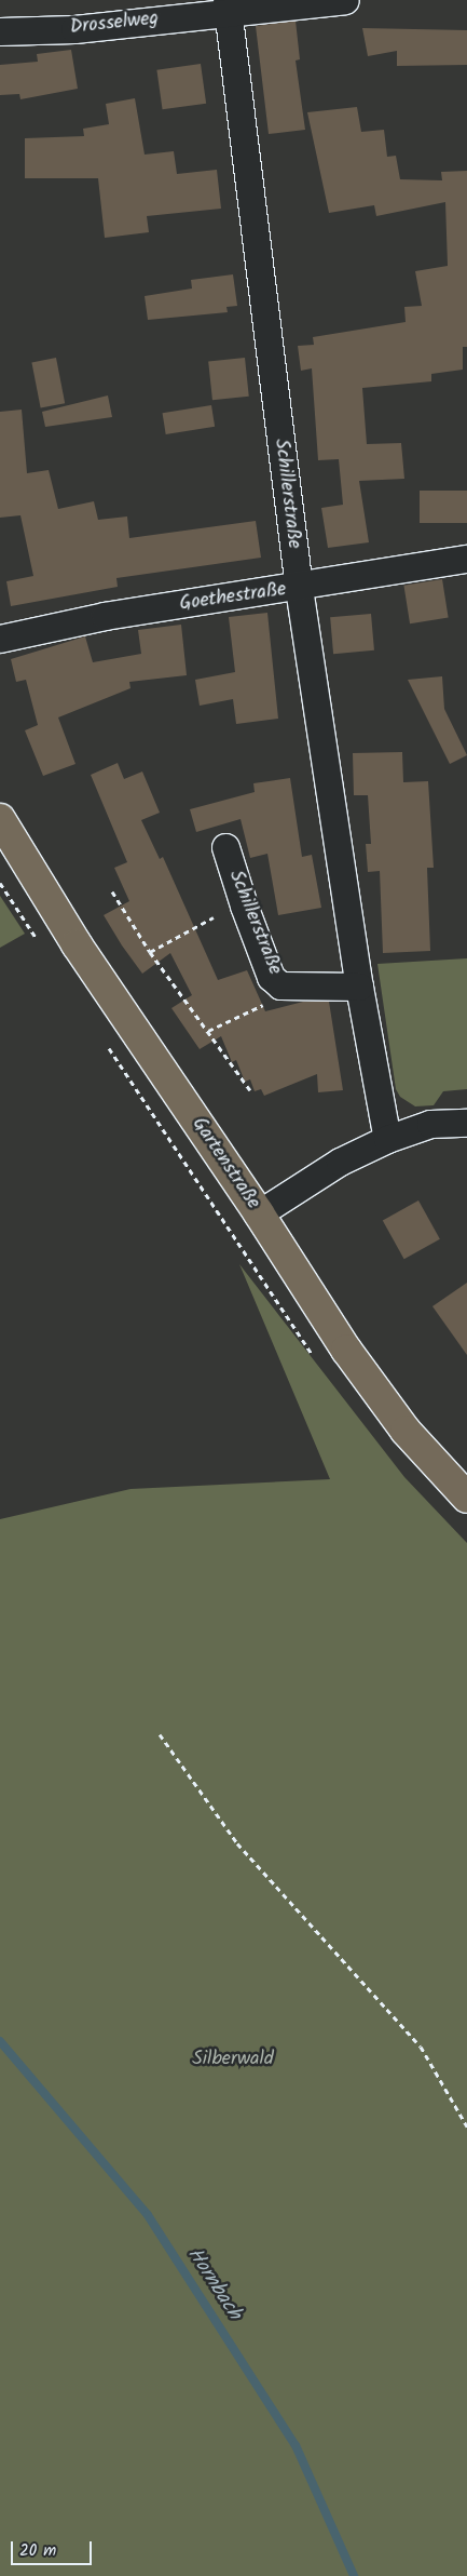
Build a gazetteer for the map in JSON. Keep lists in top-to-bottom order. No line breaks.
{"streets":{"main road":["Gartenstraße"],"street":["Drosselweg","Schillerstraße","Goethestraße"]},"crossings":[["Drosselweg","Schillerstraße"],["Schillerstraße","Goethestraße"]],"water":["Hornbach"],"parks":["Silberwald"],"scale_bar":"20 m"}
